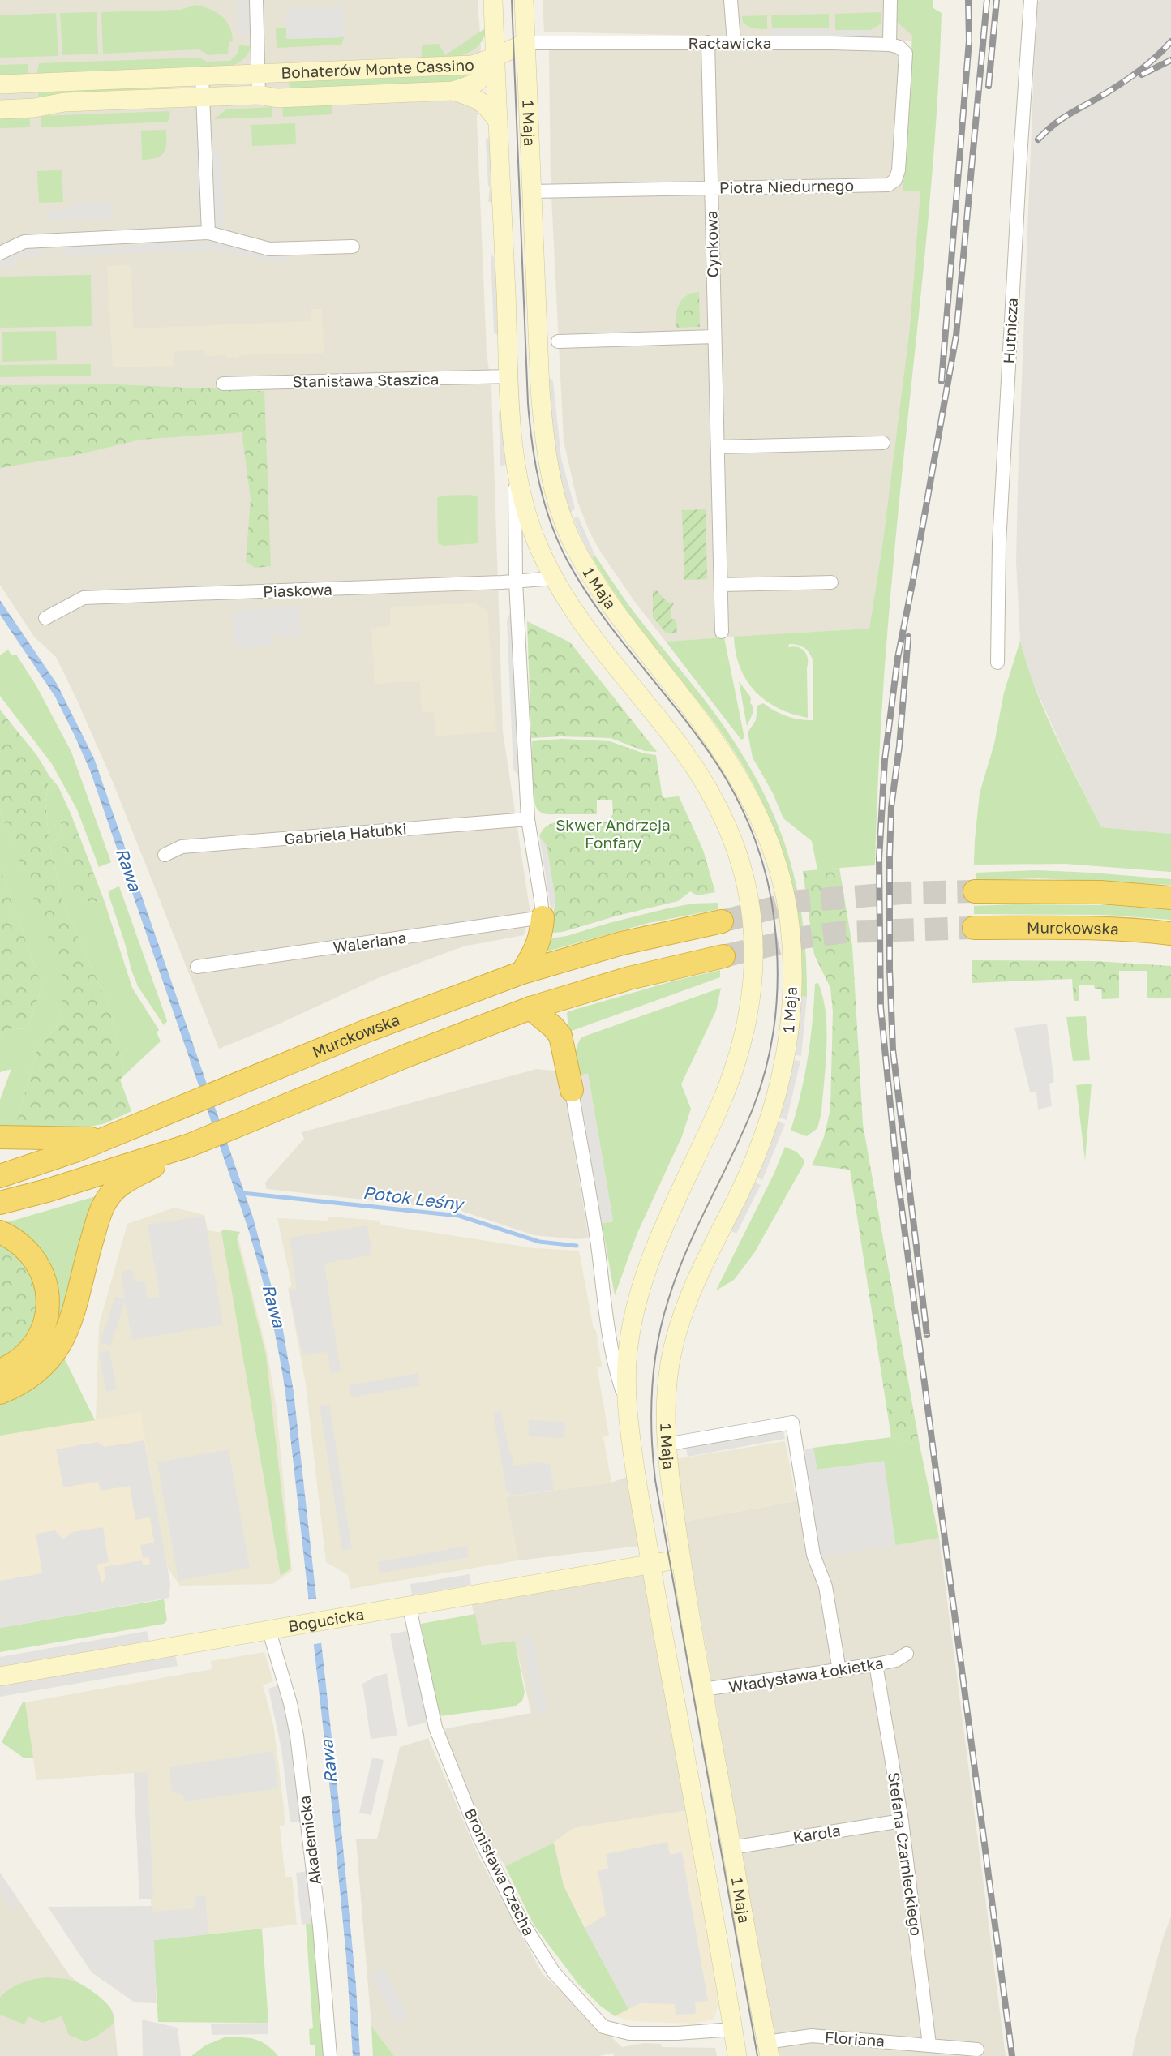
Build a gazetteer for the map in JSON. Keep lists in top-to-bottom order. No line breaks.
{"streets":{"highway":["Murckowska"],"street":["Racławicka","Bohaterów Monte Cassino","1 Maja","Piotra Niedurnego","Cynkowa","Hutnicza","Stanisława Staszica","Piaskowa","Gabriela Hałubki","Waleriana","Bogucicka","Władysława Łokietka","Karola","Akademicka","Stefana Czarnieckiego","Bronisława Czecha","Floriana"]},"crossings":[["Racławicka","Bohaterów Monte Cassino"],["Racławicka","1 Maja"],["Racławicka","Piotra Niedurnego"],["Racławicka","Cynkowa"],["Bohaterów Monte Cassino","1 Maja"],["1 Maja","Piotra Niedurnego"],["1 Maja","Stanisława Staszica"],["1 Maja","Piaskowa"],["1 Maja","Gabriela Hałubki"],["1 Maja","Waleriana"],["1 Maja","Bogucicka"],["1 Maja","Władysława Łokietka"],["1 Maja","Karola"],["1 Maja","Bronisława Czecha"],["1 Maja","Floriana"],["Piotra Niedurnego","Cynkowa"],["Bogucicka","Akademicka"],["Bogucicka","Bronisława Czecha"],["Władysława Łokietka","Stefana Czarnieckiego"],["Karola","Stefana Czarnieckiego"],["Stefana Czarnieckiego","Floriana"]],"water":["Rawa","Potok Leśny"],"parks":["Skwer Andrzeja Fonfary"]}
